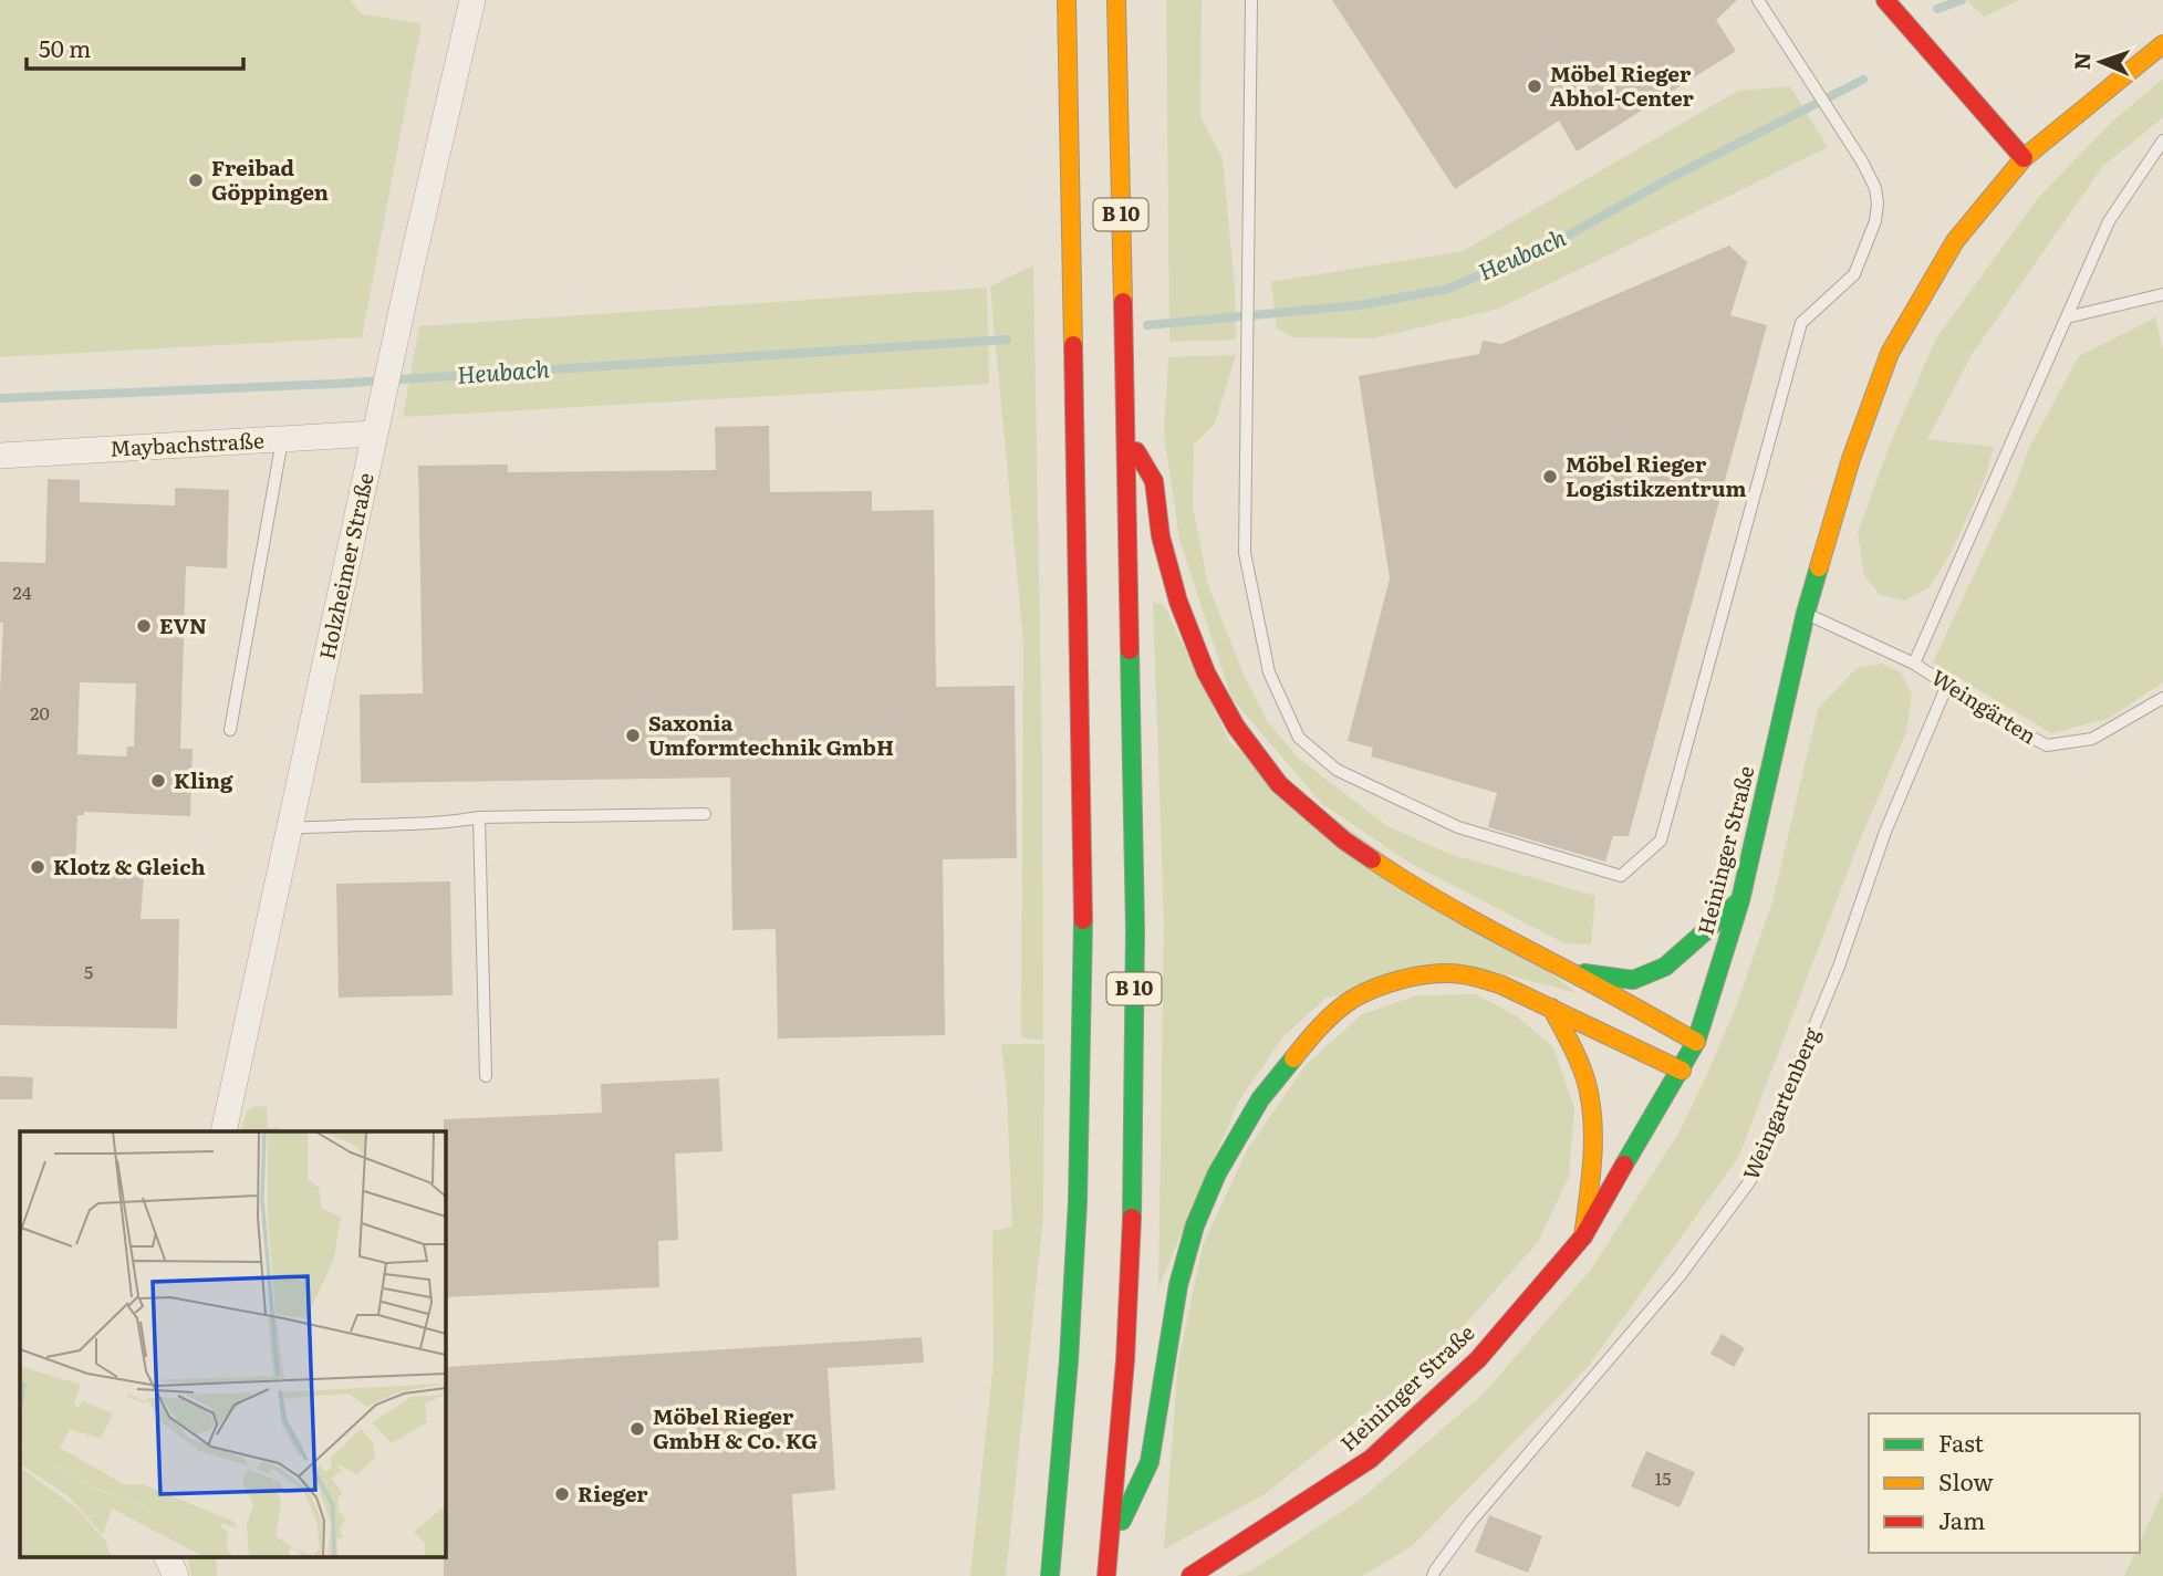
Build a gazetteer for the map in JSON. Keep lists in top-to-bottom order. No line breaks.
{"streets":{"main road":["B 10","Heininger Straße"],"street":["Maybachstraße","Holzheimer Straße"],"lane":["Weingärten","Weingartenberg"]},"crossings":[["B 10","Heininger Straße"],["Maybachstraße","Holzheimer Straße"],["Weingärten","Heininger Straße"],["Weingärten","Weingartenberg"]],"water":["Heubach"],"places":["Möbel Rieger Abhol-Center","Freibad Göppingen","Möbel Rieger Logistikzentrum","EVN","Saxonia Umformtechnik GmbH","Kling","Klotz & Gleich","Möbel Rieger GmbH & Co. KG","Rieger"],"house_numbers":["24","20","5","15"],"legend":["Fast","Slow","Jam"],"scale_bar":"50 m","north":"left"}
